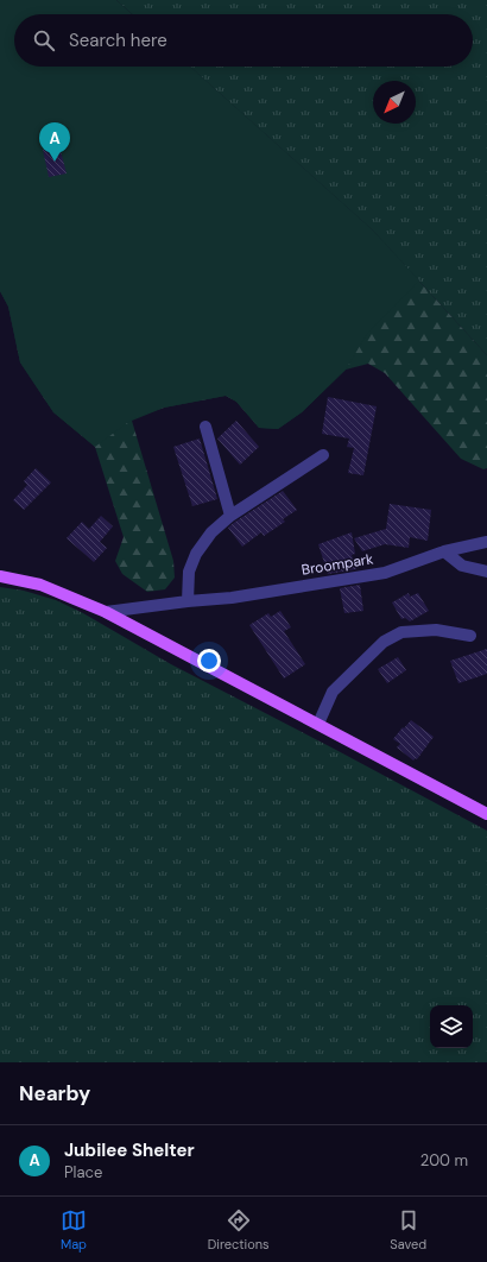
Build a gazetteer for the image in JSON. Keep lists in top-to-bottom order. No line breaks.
{"streets":{"street":["Broompark"]},"north":"bottom left","page":{"search":"Search here","pins":"A","heading":"Nearby","list":[{"mark":"A","name":"Jubilee Shelter","note":"Place","value":"200 m"}],"nav":["Map","Directions","Saved"]}}
